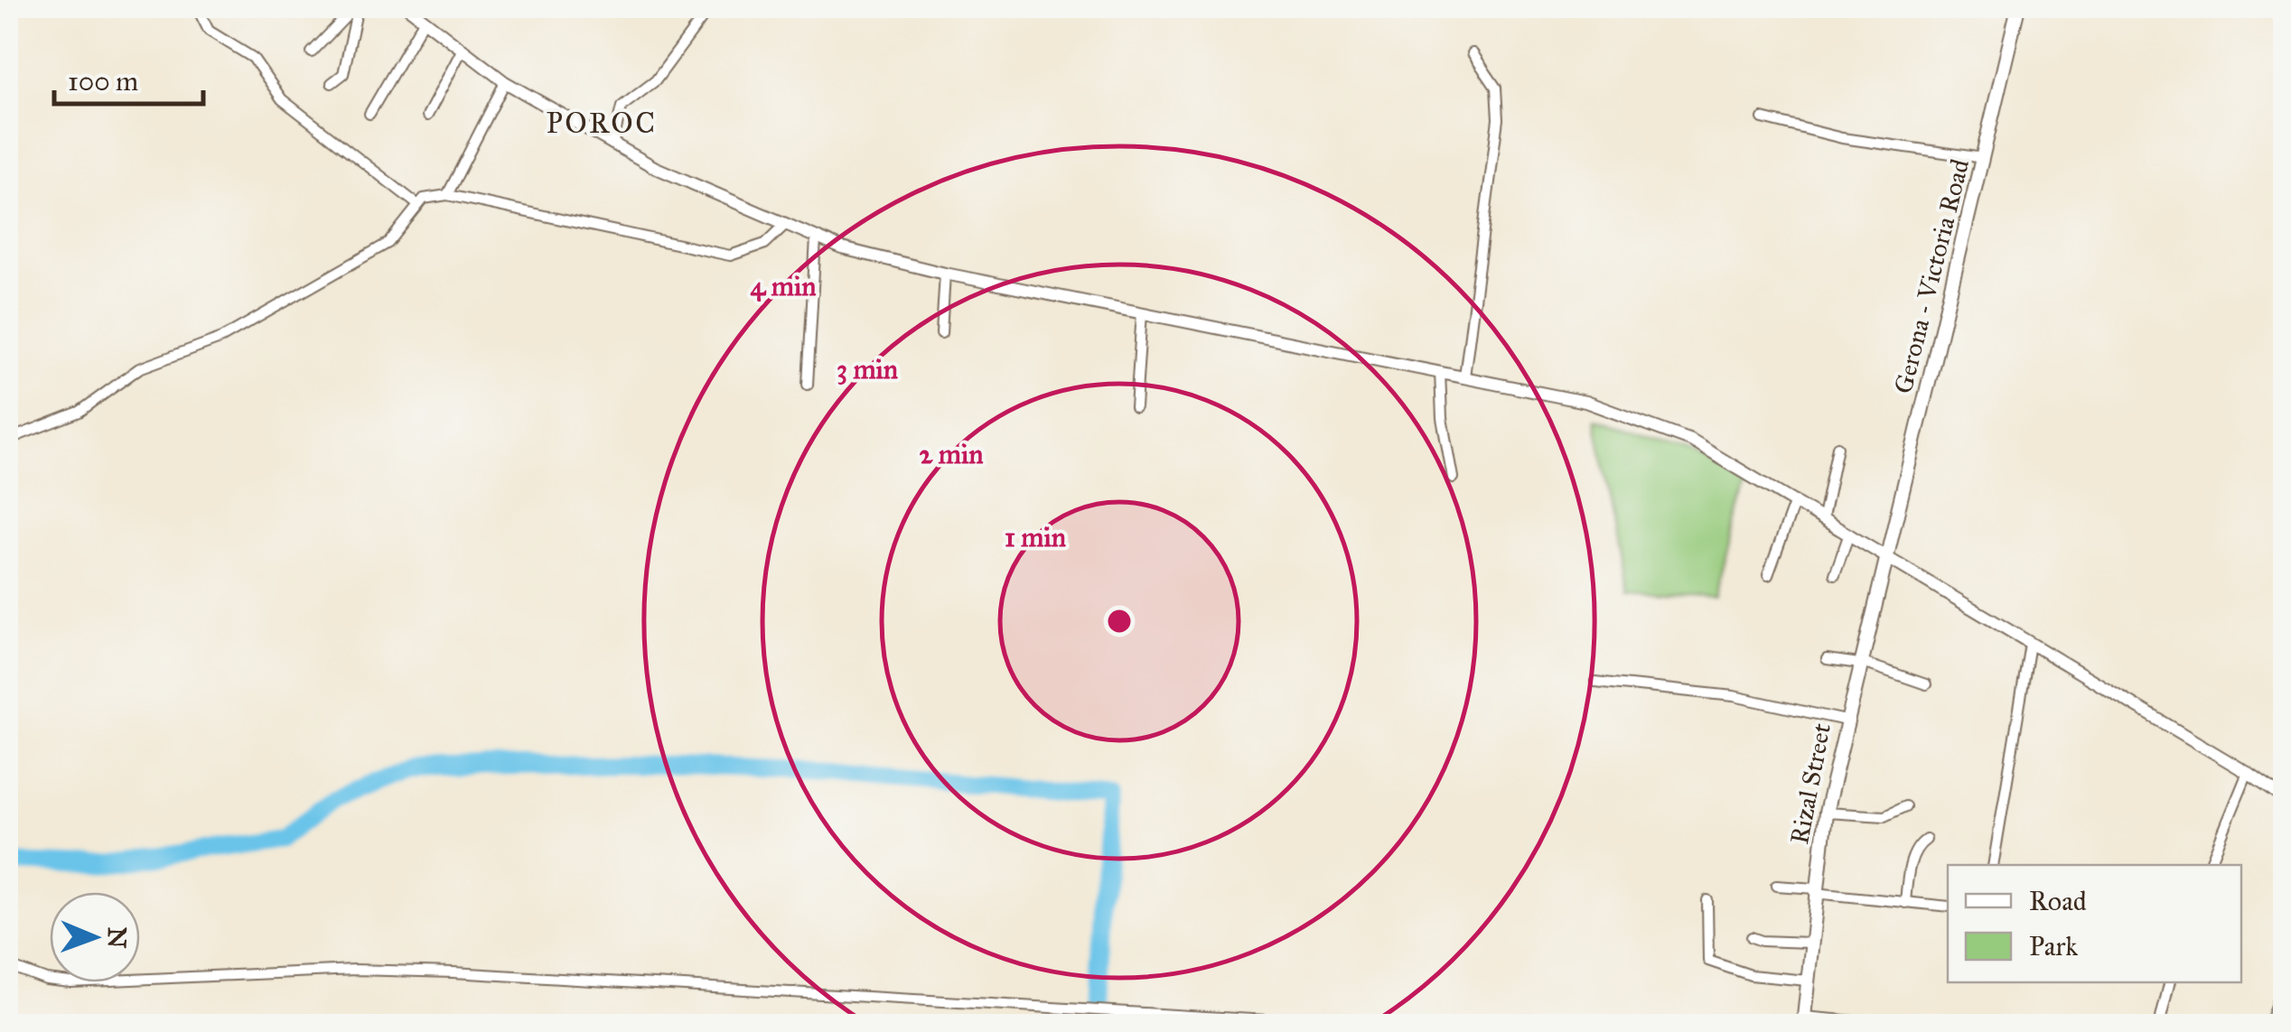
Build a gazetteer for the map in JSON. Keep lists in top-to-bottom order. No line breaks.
{"streets":{"main road":["Gerona - Victoria Road","Rizal Street"]},"crossings":[["Gerona - Victoria Road","Rizal Street"]],"districts":["POROC"],"legend":["Road","Park"],"scale_bar":"100 m","north":"right","rings":["4 min","3 min","2 min","1 min"]}
